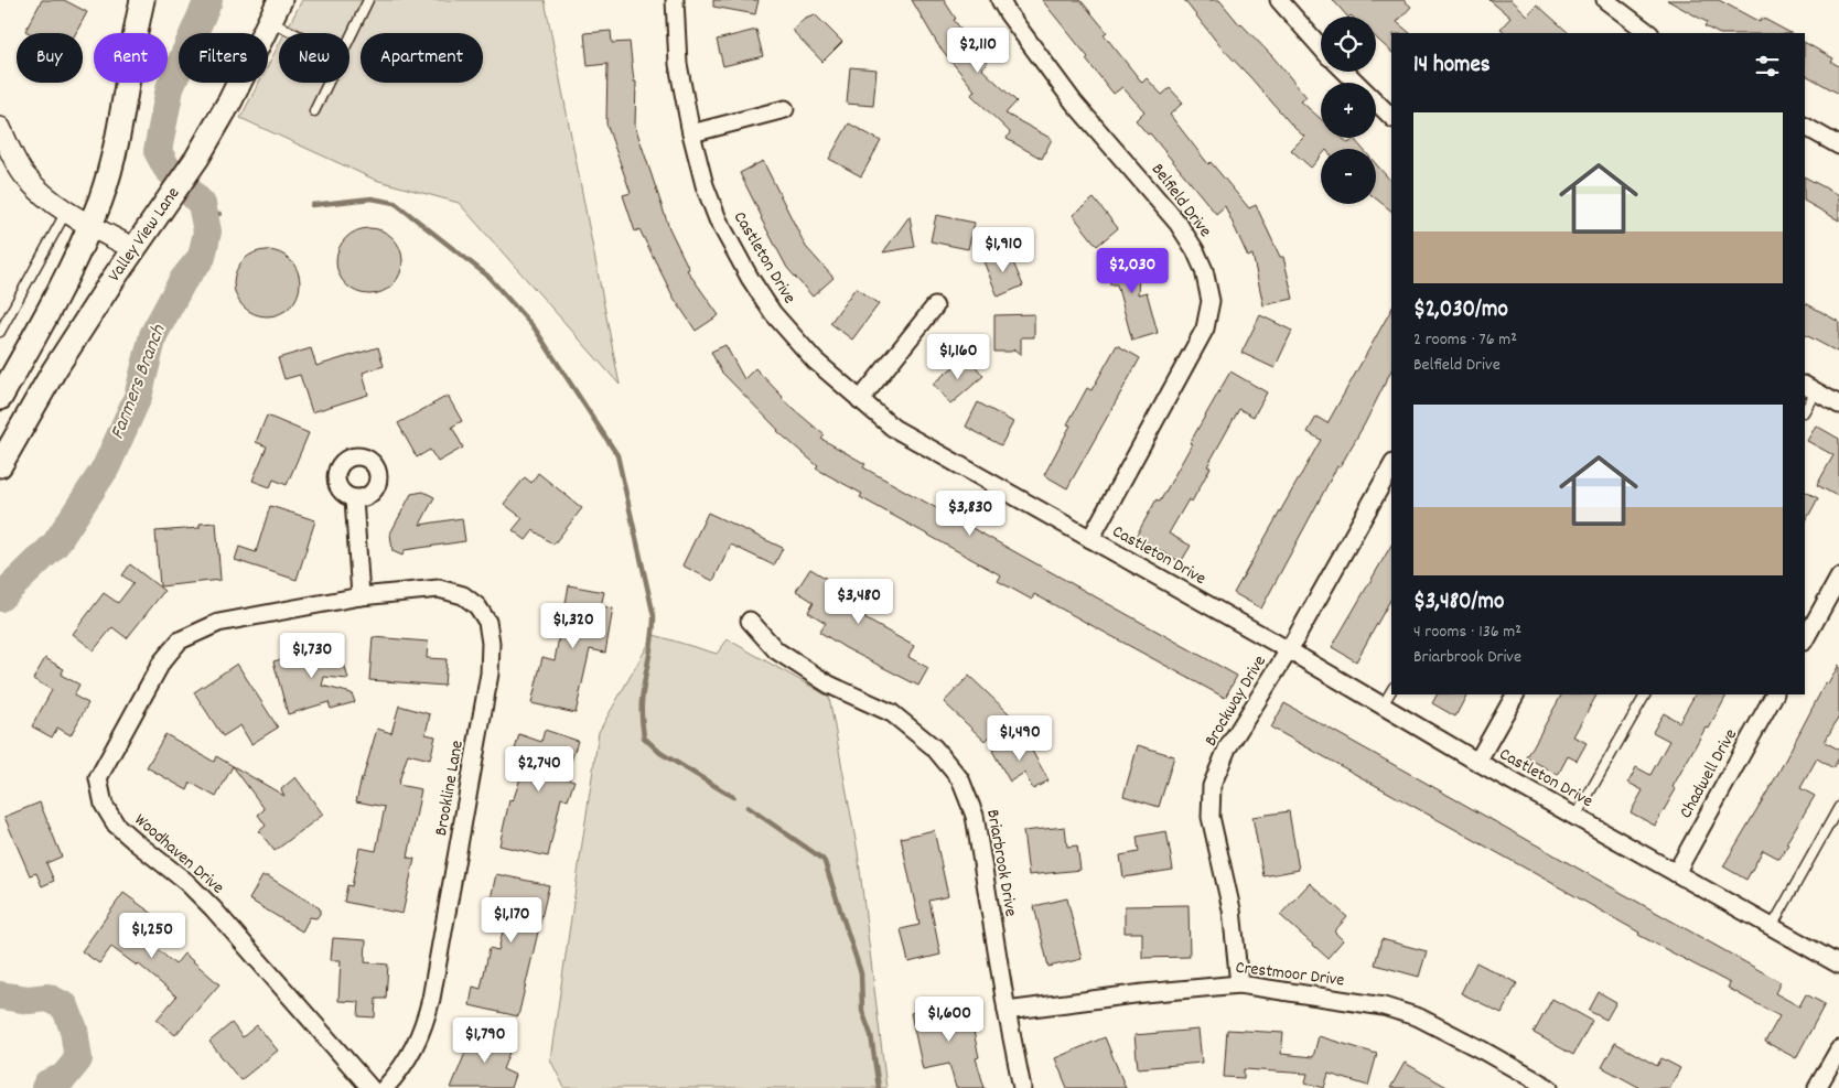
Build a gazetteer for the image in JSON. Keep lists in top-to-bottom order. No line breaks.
{"streets":{"main road":["Valley View Lane"],"street":["Belfield Drive","Castleton Drive","Brockway Drive","Chadwell Drive","Brookline Lane","Woodhaven Drive","Briarbrook Drive","Crestmoor Drive"]},"crossings":[["Belfield Drive","Castleton Drive"],["Castleton Drive","Brockway Drive"],["Castleton Drive","Chadwell Drive"],["Brockway Drive","Crestmoor Drive"],["Brookline Lane","Woodhaven Drive"],["Briarbrook Drive","Crestmoor Drive"]],"water":["Farmers Branch"],"page":{"map_buttons":["+","−"],"price":["$2,110","$1,910","$2,030","$1,160","$3,830","$3,480","$1,320","$1,730","$1,490","$2,740","$1,170","$1,250","$1,600","$1,790"],"chip":["Buy","Rent","Filters","New","Apartment"],"heading":"14 homes","list":[{"name":"$2,030/mo","note":"2 rooms · 76 m² · Belfield Drive"},{"name":"$3,480/mo","note":"4 rooms · 136 m² · Briarbrook Drive"}]}}
